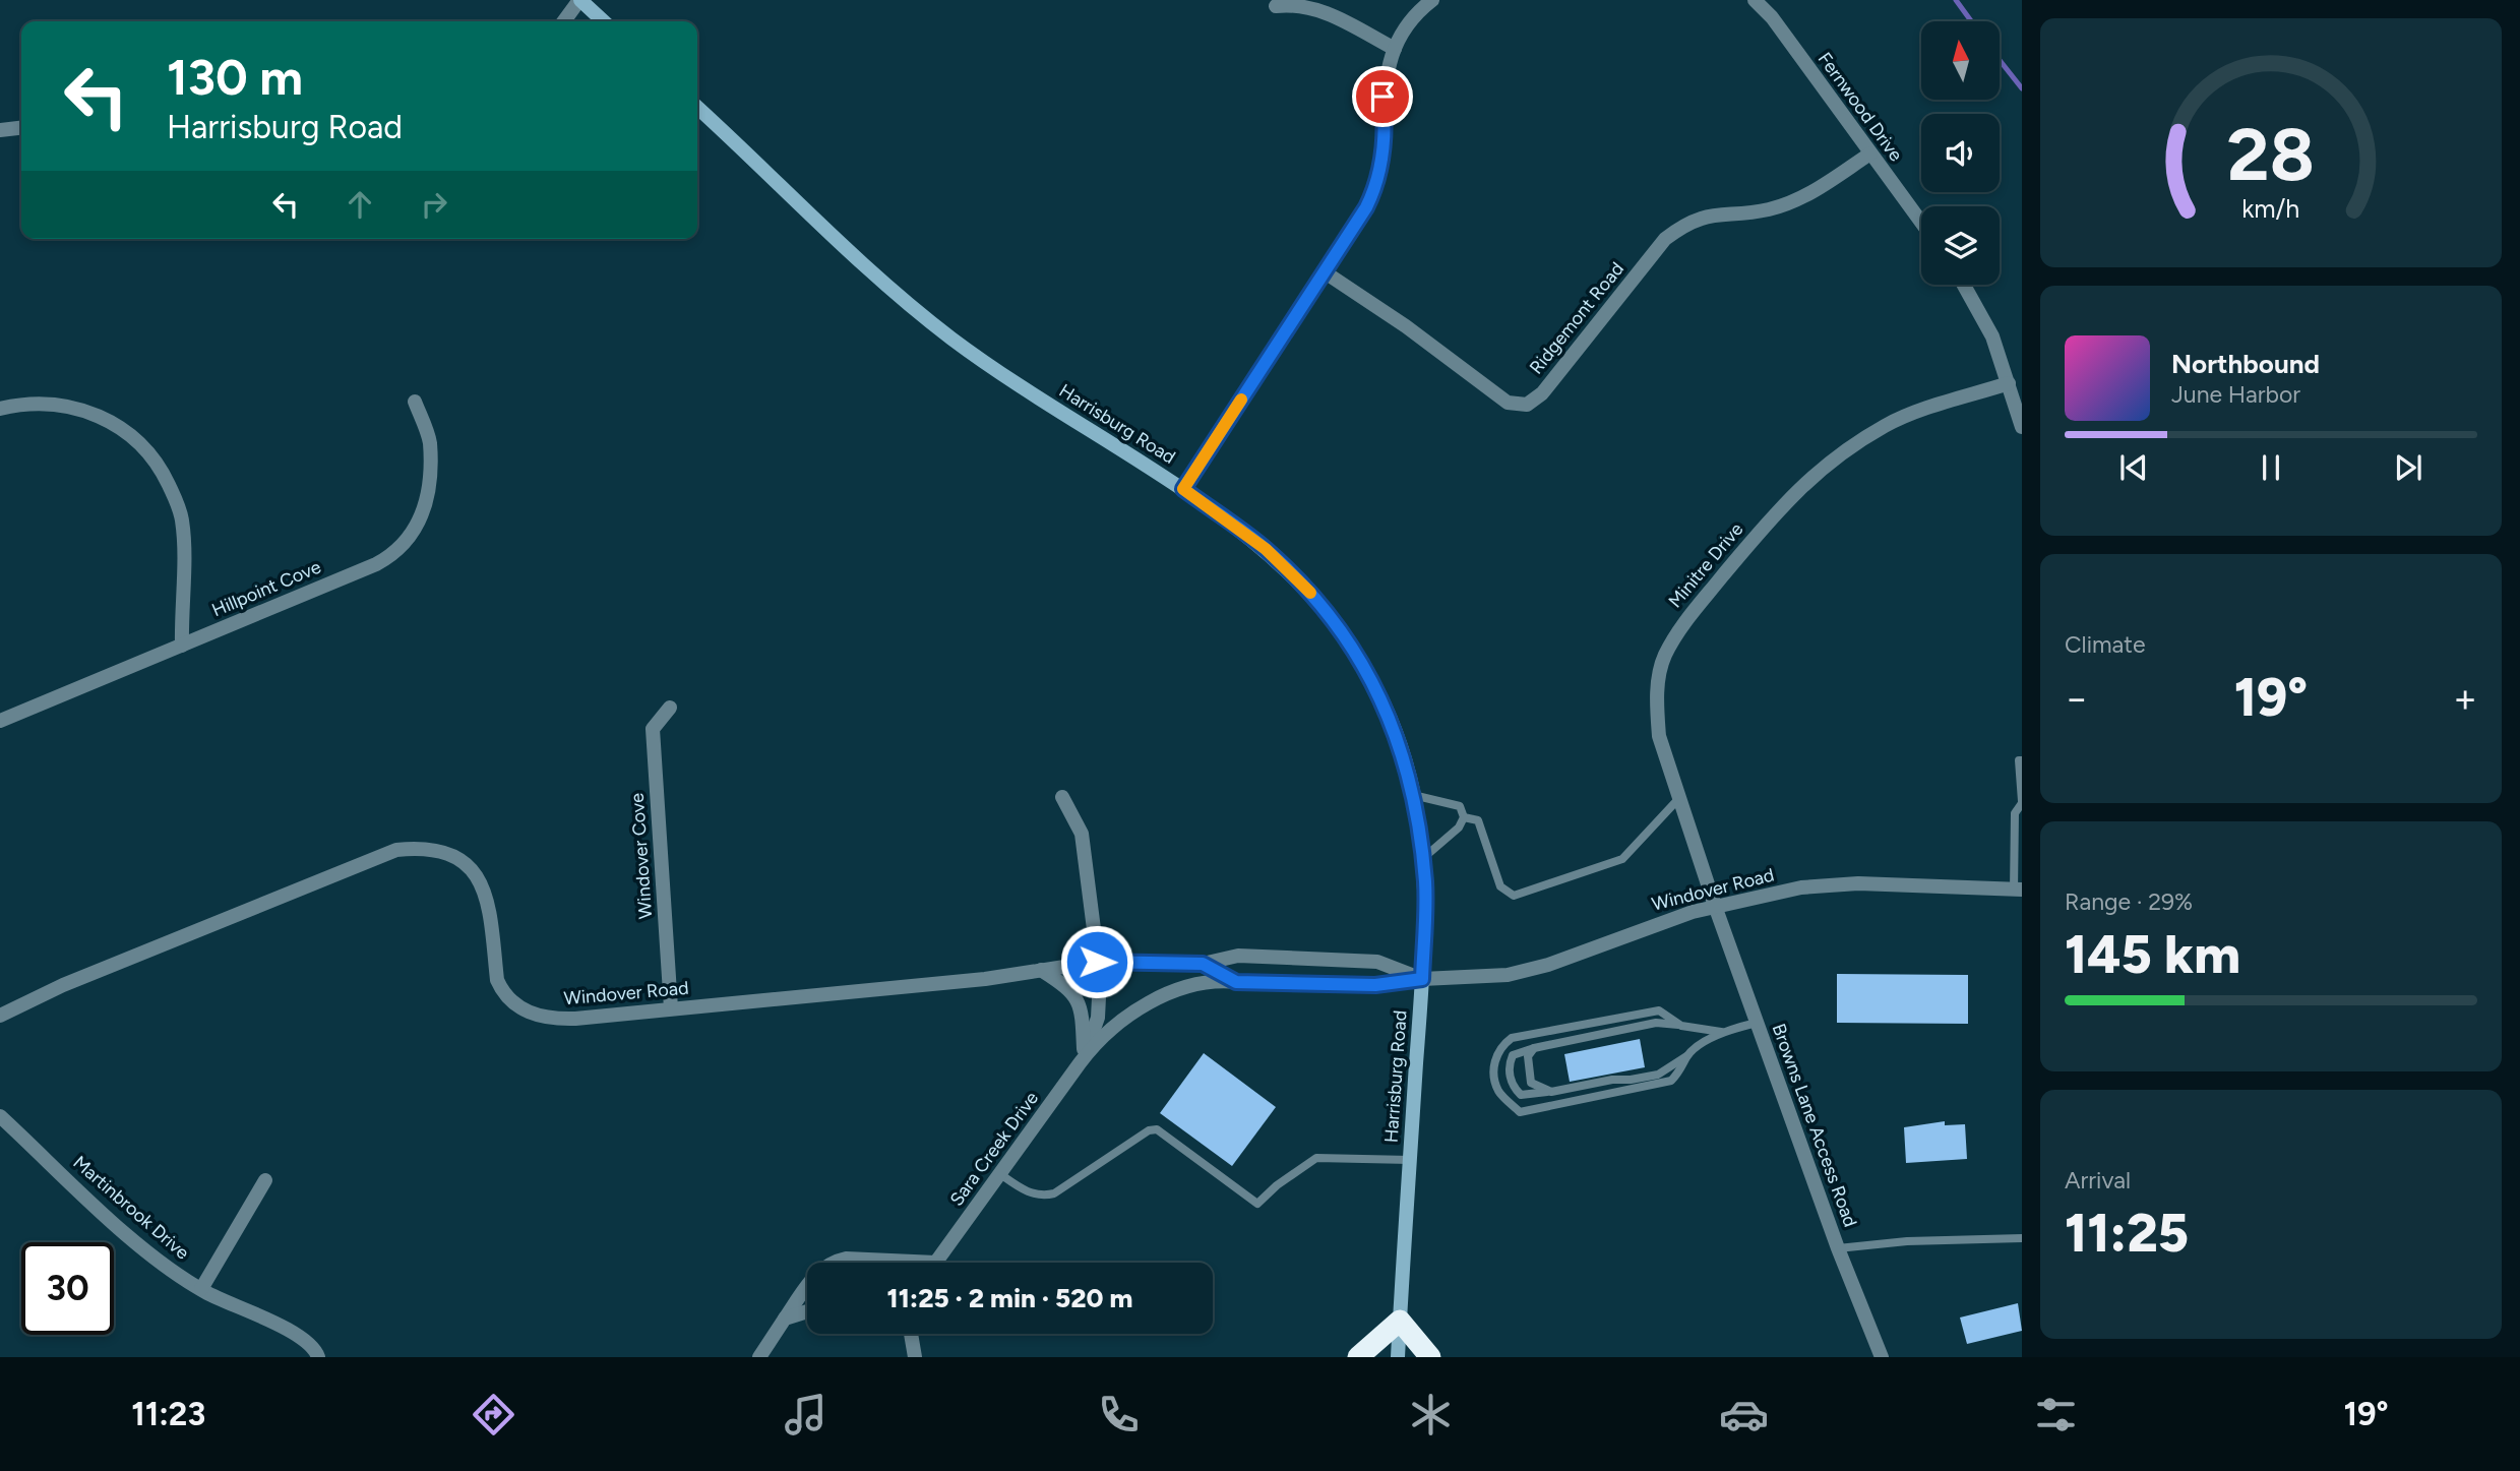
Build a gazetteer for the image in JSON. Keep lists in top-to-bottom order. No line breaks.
{"streets":{"main road":["Harrisburg Road"],"street":["Fernwood Drive","Ridgemont Road","Minitre Drive","Hillpoint Cove","Windover Cove","Windover Road","Browns Lane Access Road","Sara Creek Drive","Martinbrook Drive"]},"crossings":[["Fernwood Drive","Ridgemont Road"],["Harrisburg Road","Windover Road"],["Minitre Drive","Windover Road"],["Minitre Drive","Browns Lane Access Road"],["Windover Cove","Windover Road"],["Windover Road","Browns Lane Access Road"],["Windover Road","Sara Creek Drive"]],"north":"top","page":{"turn":["130 m","Harrisburg Road"],"song":["Northbound","June Harbor"],"tile":["Climate",["Range · 29%","145 km"],["Arrival","11:25"]],"heat":["−","19°","+"],"limit":"30","trip":"11:25 · 2 min · 520 m","tabs":["11:23","19°"],"gauge":["28","km/h"]}}
